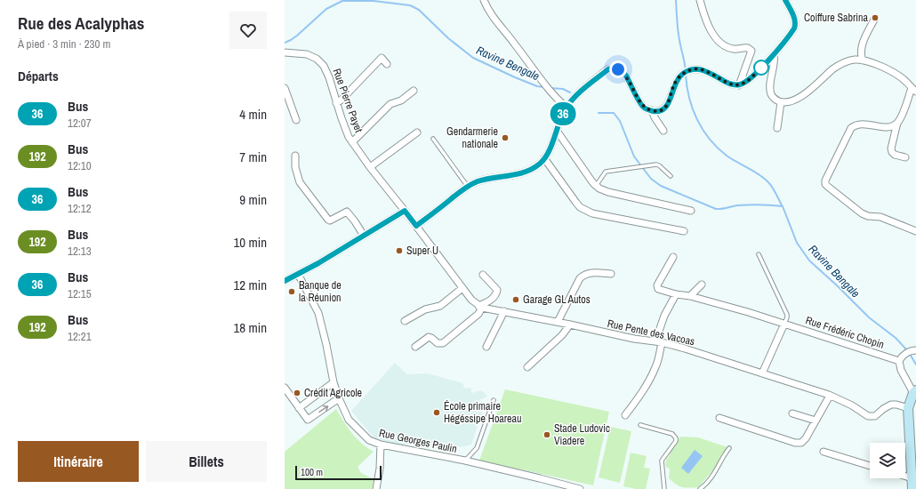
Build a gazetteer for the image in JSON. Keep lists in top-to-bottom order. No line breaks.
{"streets":{"street":["Rue Pierre Payet","Rue Pente des Vacoas","Rue Frédéric Chopin","Rue Georges Paulin"]},"water":["Ravine Bengale"],"places":["Coiffure Sabrina","Gendarmerie nationale","Super U","Banque de la Réunion","Garage GL Autos","Crédit Agricole","École primaire Hégéssipe Hoareau","Stade Ludovic Viadere"],"lines":["bus line 36"],"scale_bar":"100 m","page":{"heading":[["Rue des Acalyphas","À pied · 3 min · 230 m"],"Départs"],"on_map":"36","list":[{"mark":"36","name":"Bus","note":"12:07","value":"4 min"},{"mark":"192","name":"Bus","note":"12:10","value":"7 min"},{"mark":"36","name":"Bus","note":"12:12","value":"9 min"},{"mark":"192","name":"Bus","note":"12:13","value":"10 min"},{"mark":"36","name":"Bus","note":"12:15","value":"12 min"},{"mark":"192","name":"Bus","note":"12:21","value":"18 min"}],"buttons":["Itinéraire","Billets"],"scale":"100 m"}}
